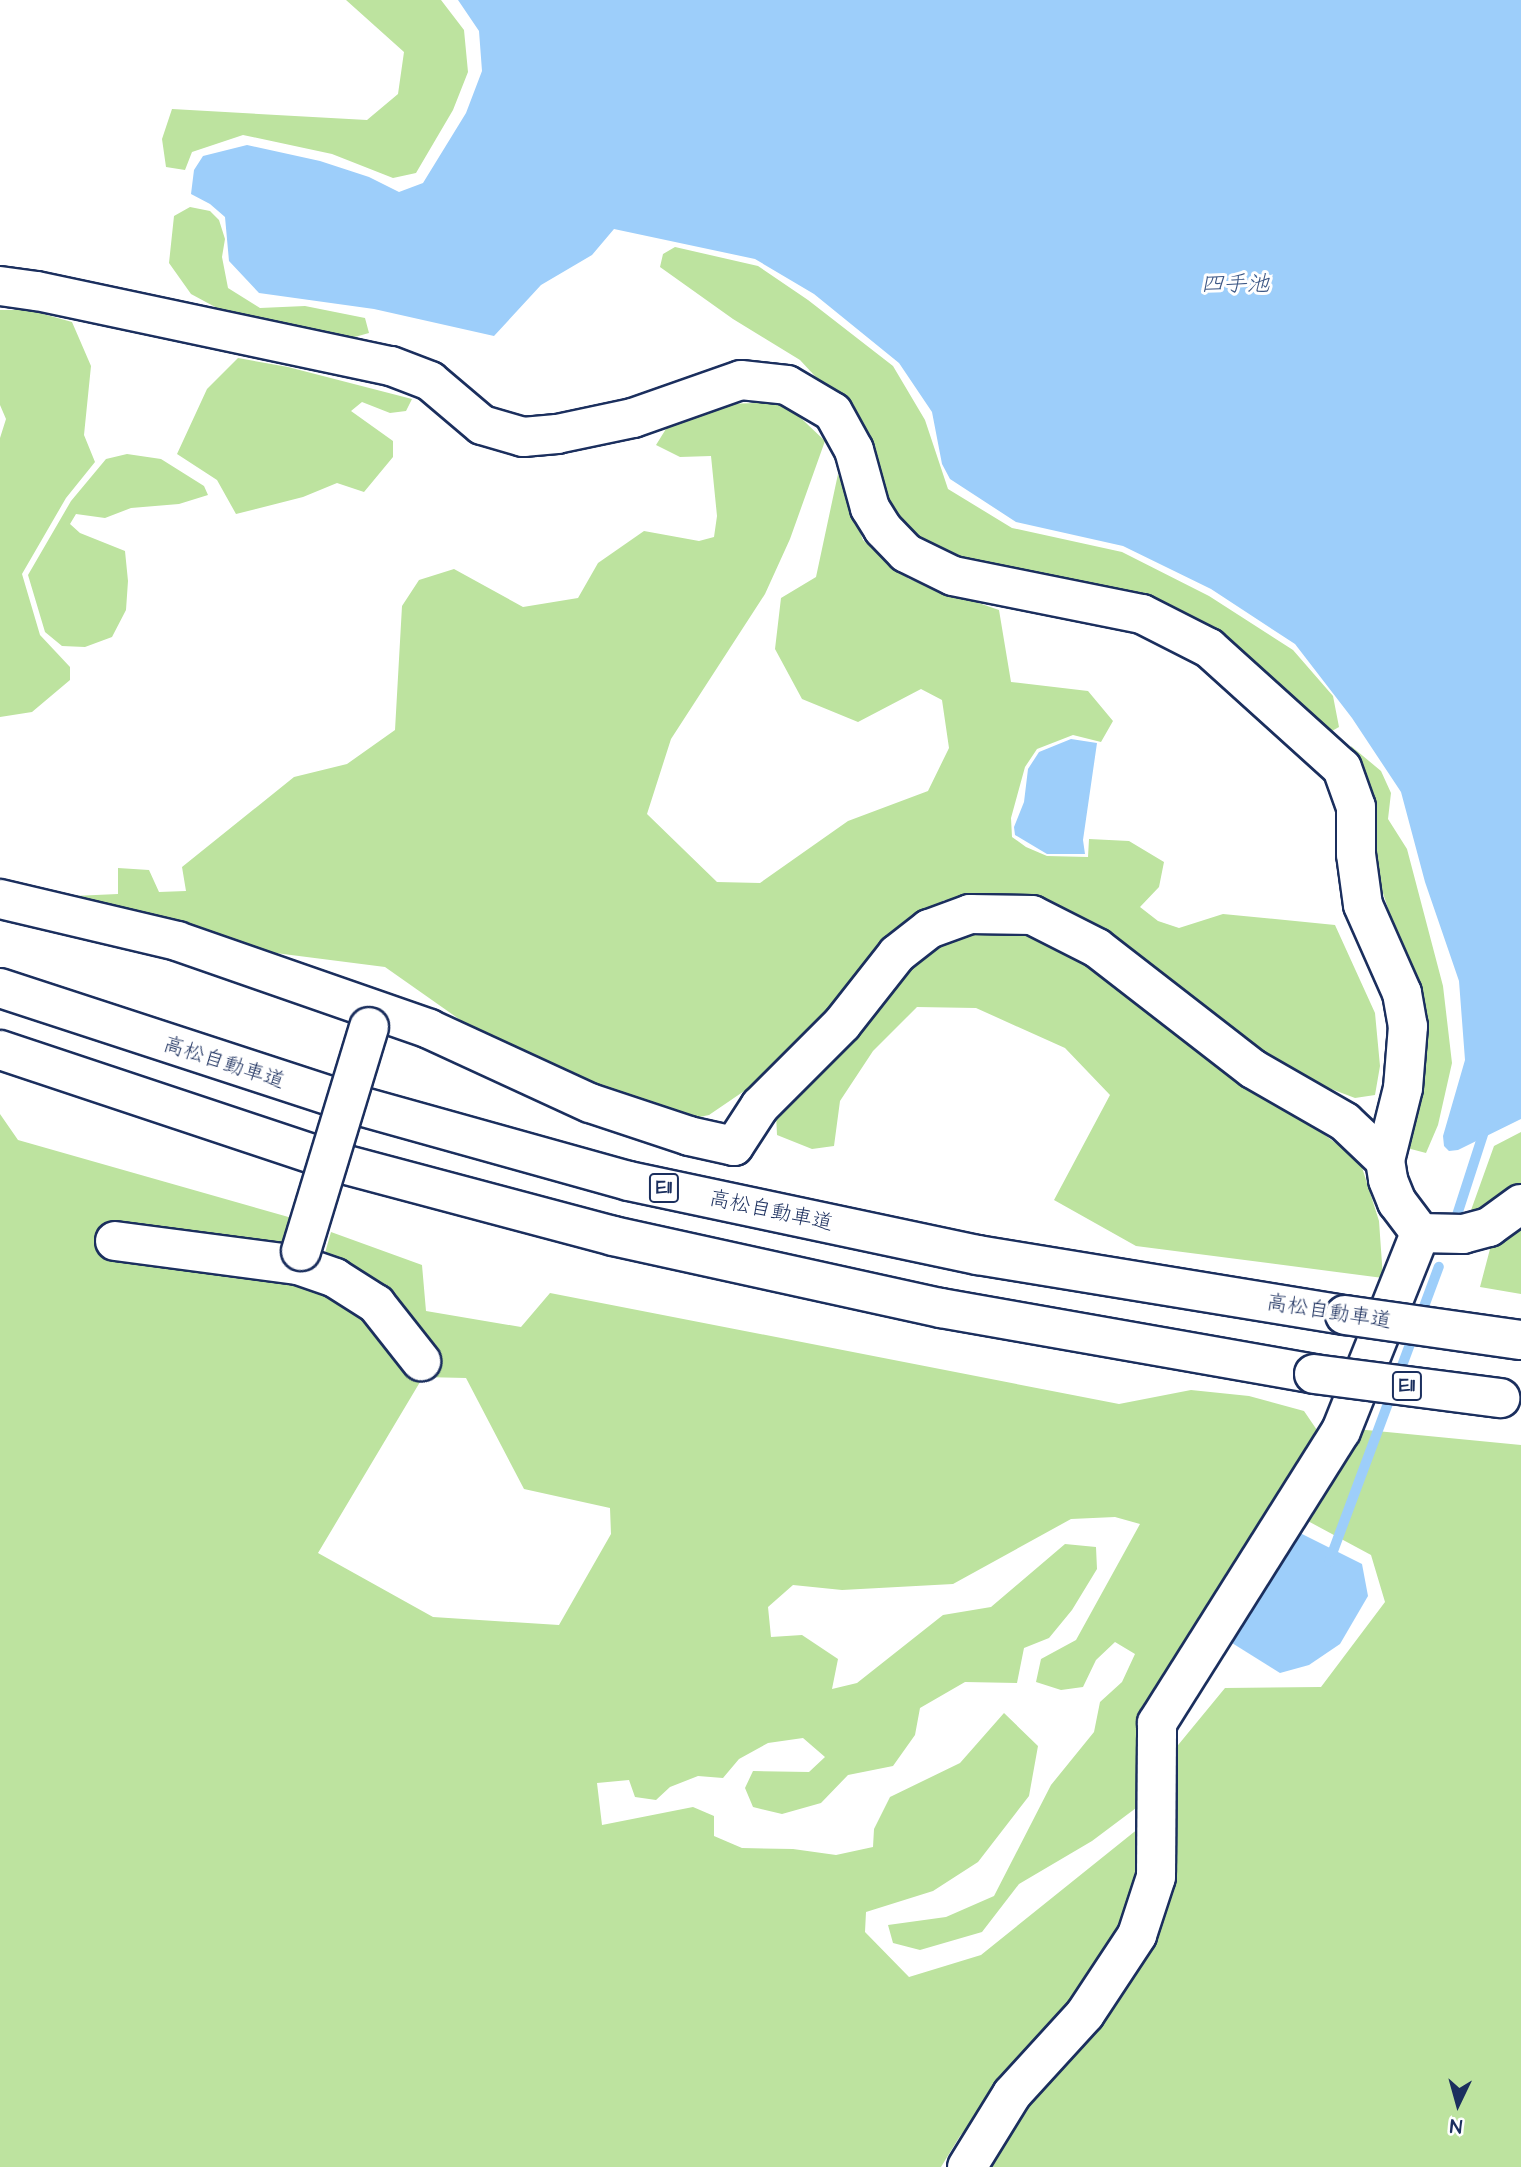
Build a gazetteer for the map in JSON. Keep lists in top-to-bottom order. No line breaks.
{"streets":{"main road":["高松自動車道","E11"]},"water":["四手池"],"north":"bottom"}
